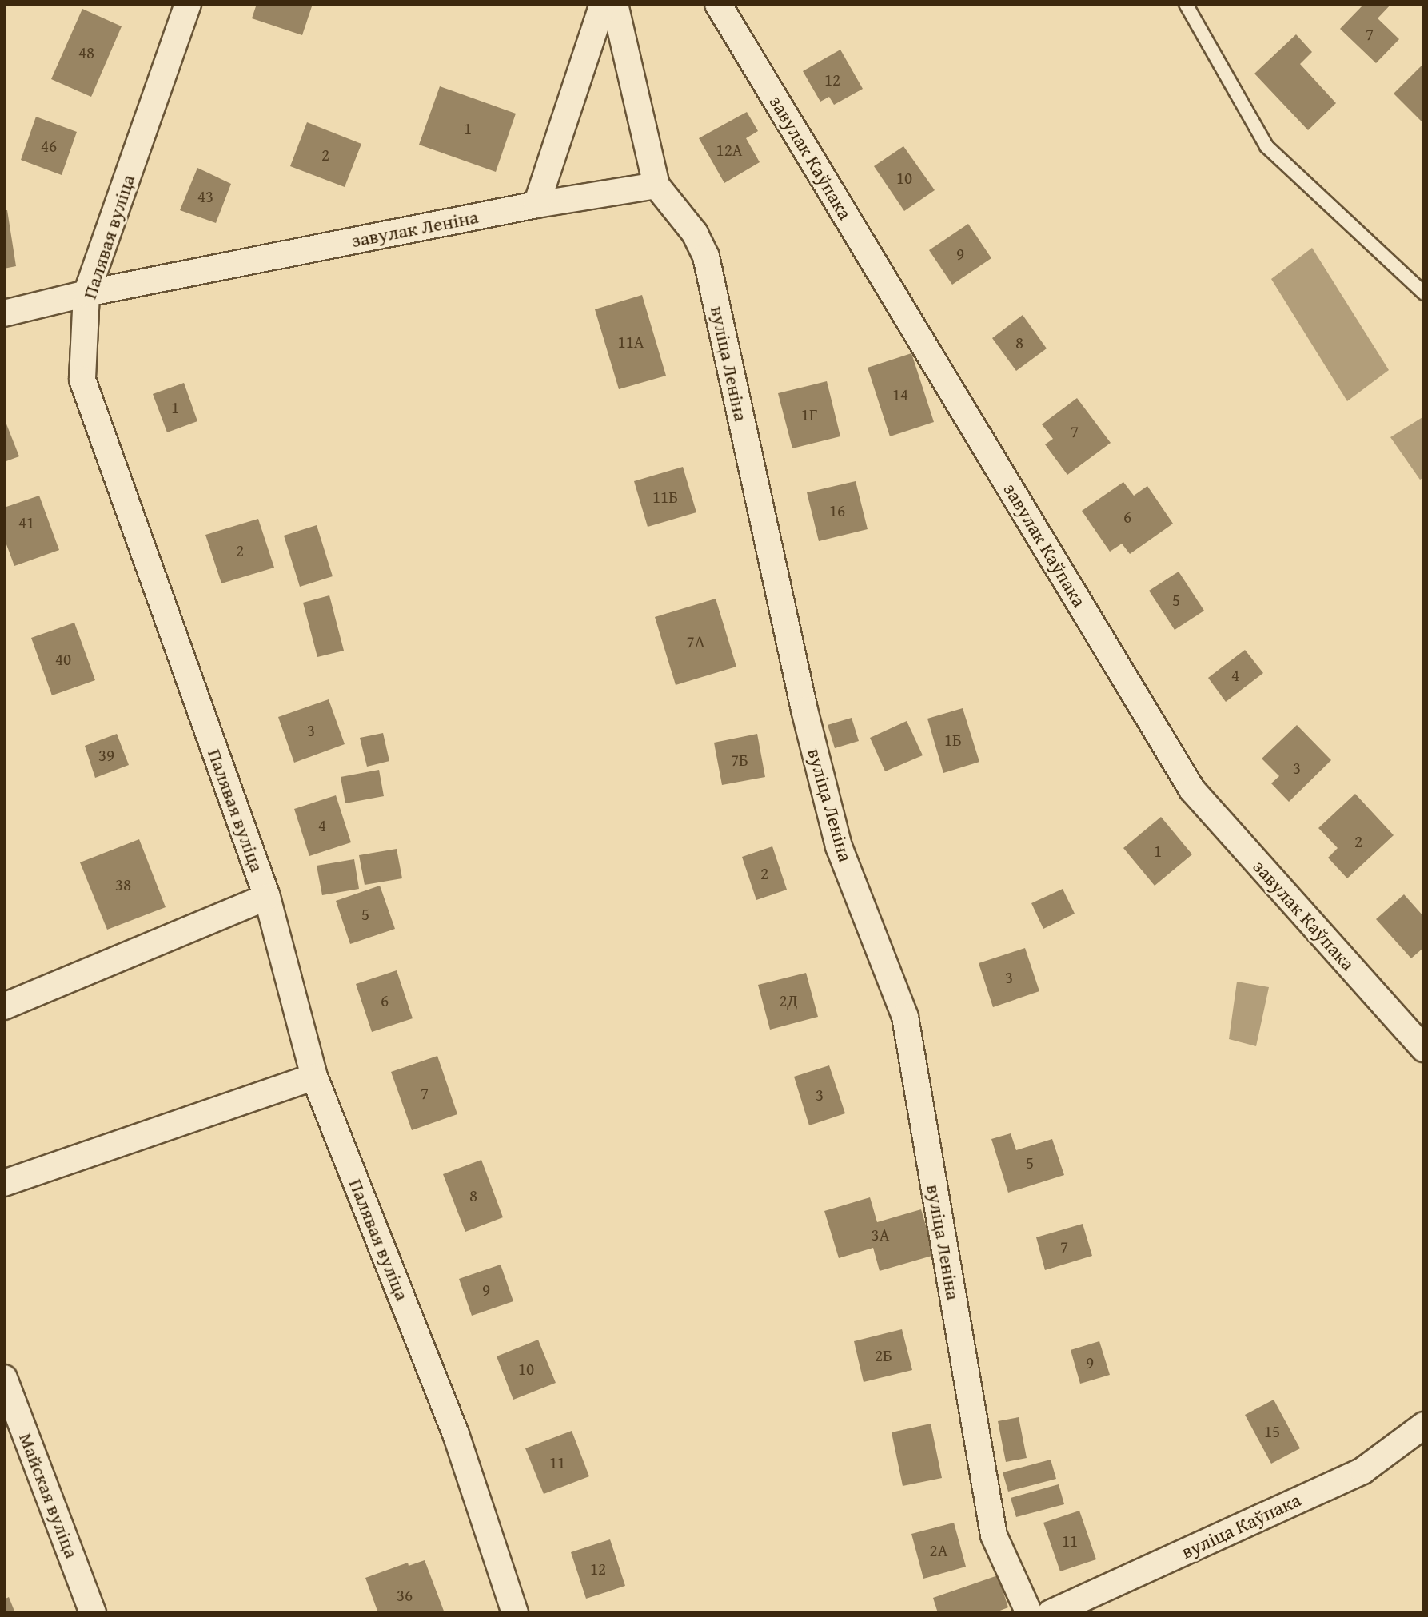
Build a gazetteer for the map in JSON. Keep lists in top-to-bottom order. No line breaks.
{"streets":{"street":["завулак Каўпака","завулак Леніна","Палявая вуліца","вуліца Леніна","Майская вуліца","вуліца Каўпака"]},"crossings":[["завулак Леніна","Палявая вуліца"],["завулак Леніна","вуліца Леніна"]],"house_numbers":["7","48","12","1","46","12А","2","10","43","9","11А","8","14","1","1Г","7","11Б","16","6","41","2","5","7А","40","4","3","1Б","39","7Б","3","4","2","1","2","38","5","3","6","2Д","7","3","5","8","3А","7","9","2Б","9","10","15","11","11","2А","12","36"]}
